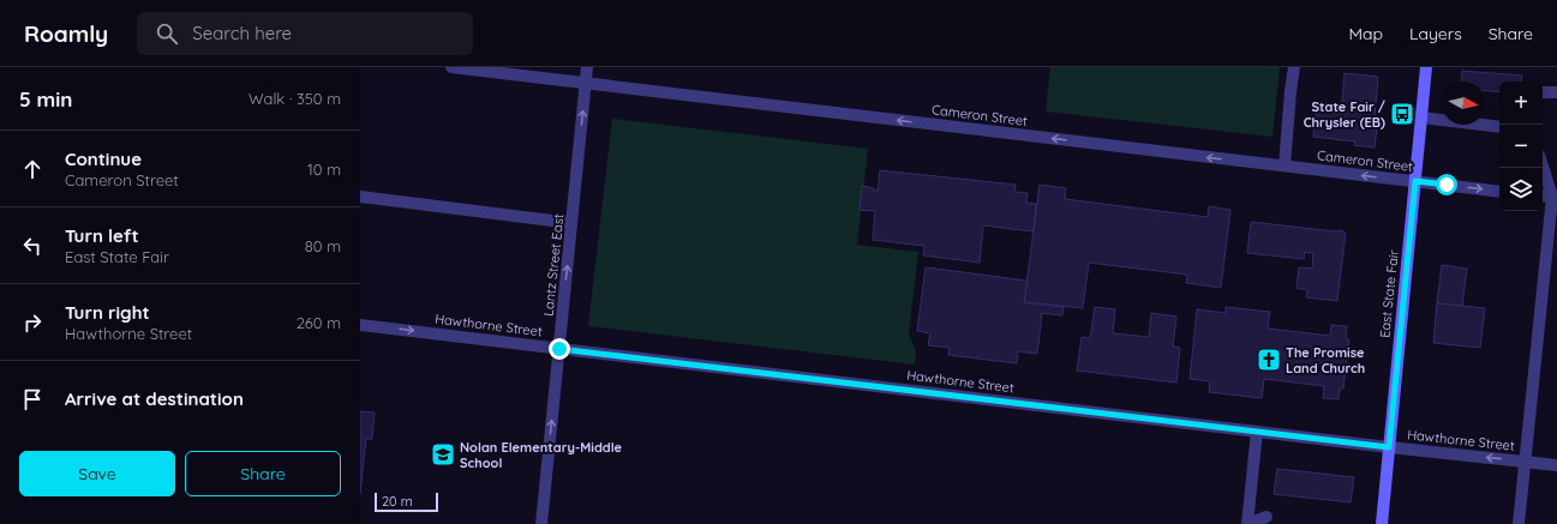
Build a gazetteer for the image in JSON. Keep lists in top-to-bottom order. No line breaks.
{"streets":{"street":["Cameron Street","Lantz Street East","East State Fair","Hawthorne Street"]},"crossings":[["Cameron Street","Lantz Street East"],["Cameron Street","East State Fair"],["Lantz Street East","Hawthorne Street"],["East State Fair","Hawthorne Street"]],"one_way":["Cameron Street","Lantz Street East"],"places":{"bus stop":["State Fair / Chrysler (EB)"],"church":["The Promise Land Church"],"school or university":["Nolan Elementary-Middle School"]},"scale_bar":"20 m","north":"right","page":{"header":"Roamly","search":"Search here","nav":["Map","Layers","Share"],"heading":["5 min","Walk · 350 m"],"map_buttons":["+","−"],"list":[["Continue","Cameron Street","10 m"],["Turn left","East State Fair","80 m"],["Turn right","Hawthorne Street","260 m"],"Arrive at destination"],"buttons":["Save","Share"],"scale":"20 m"}}
